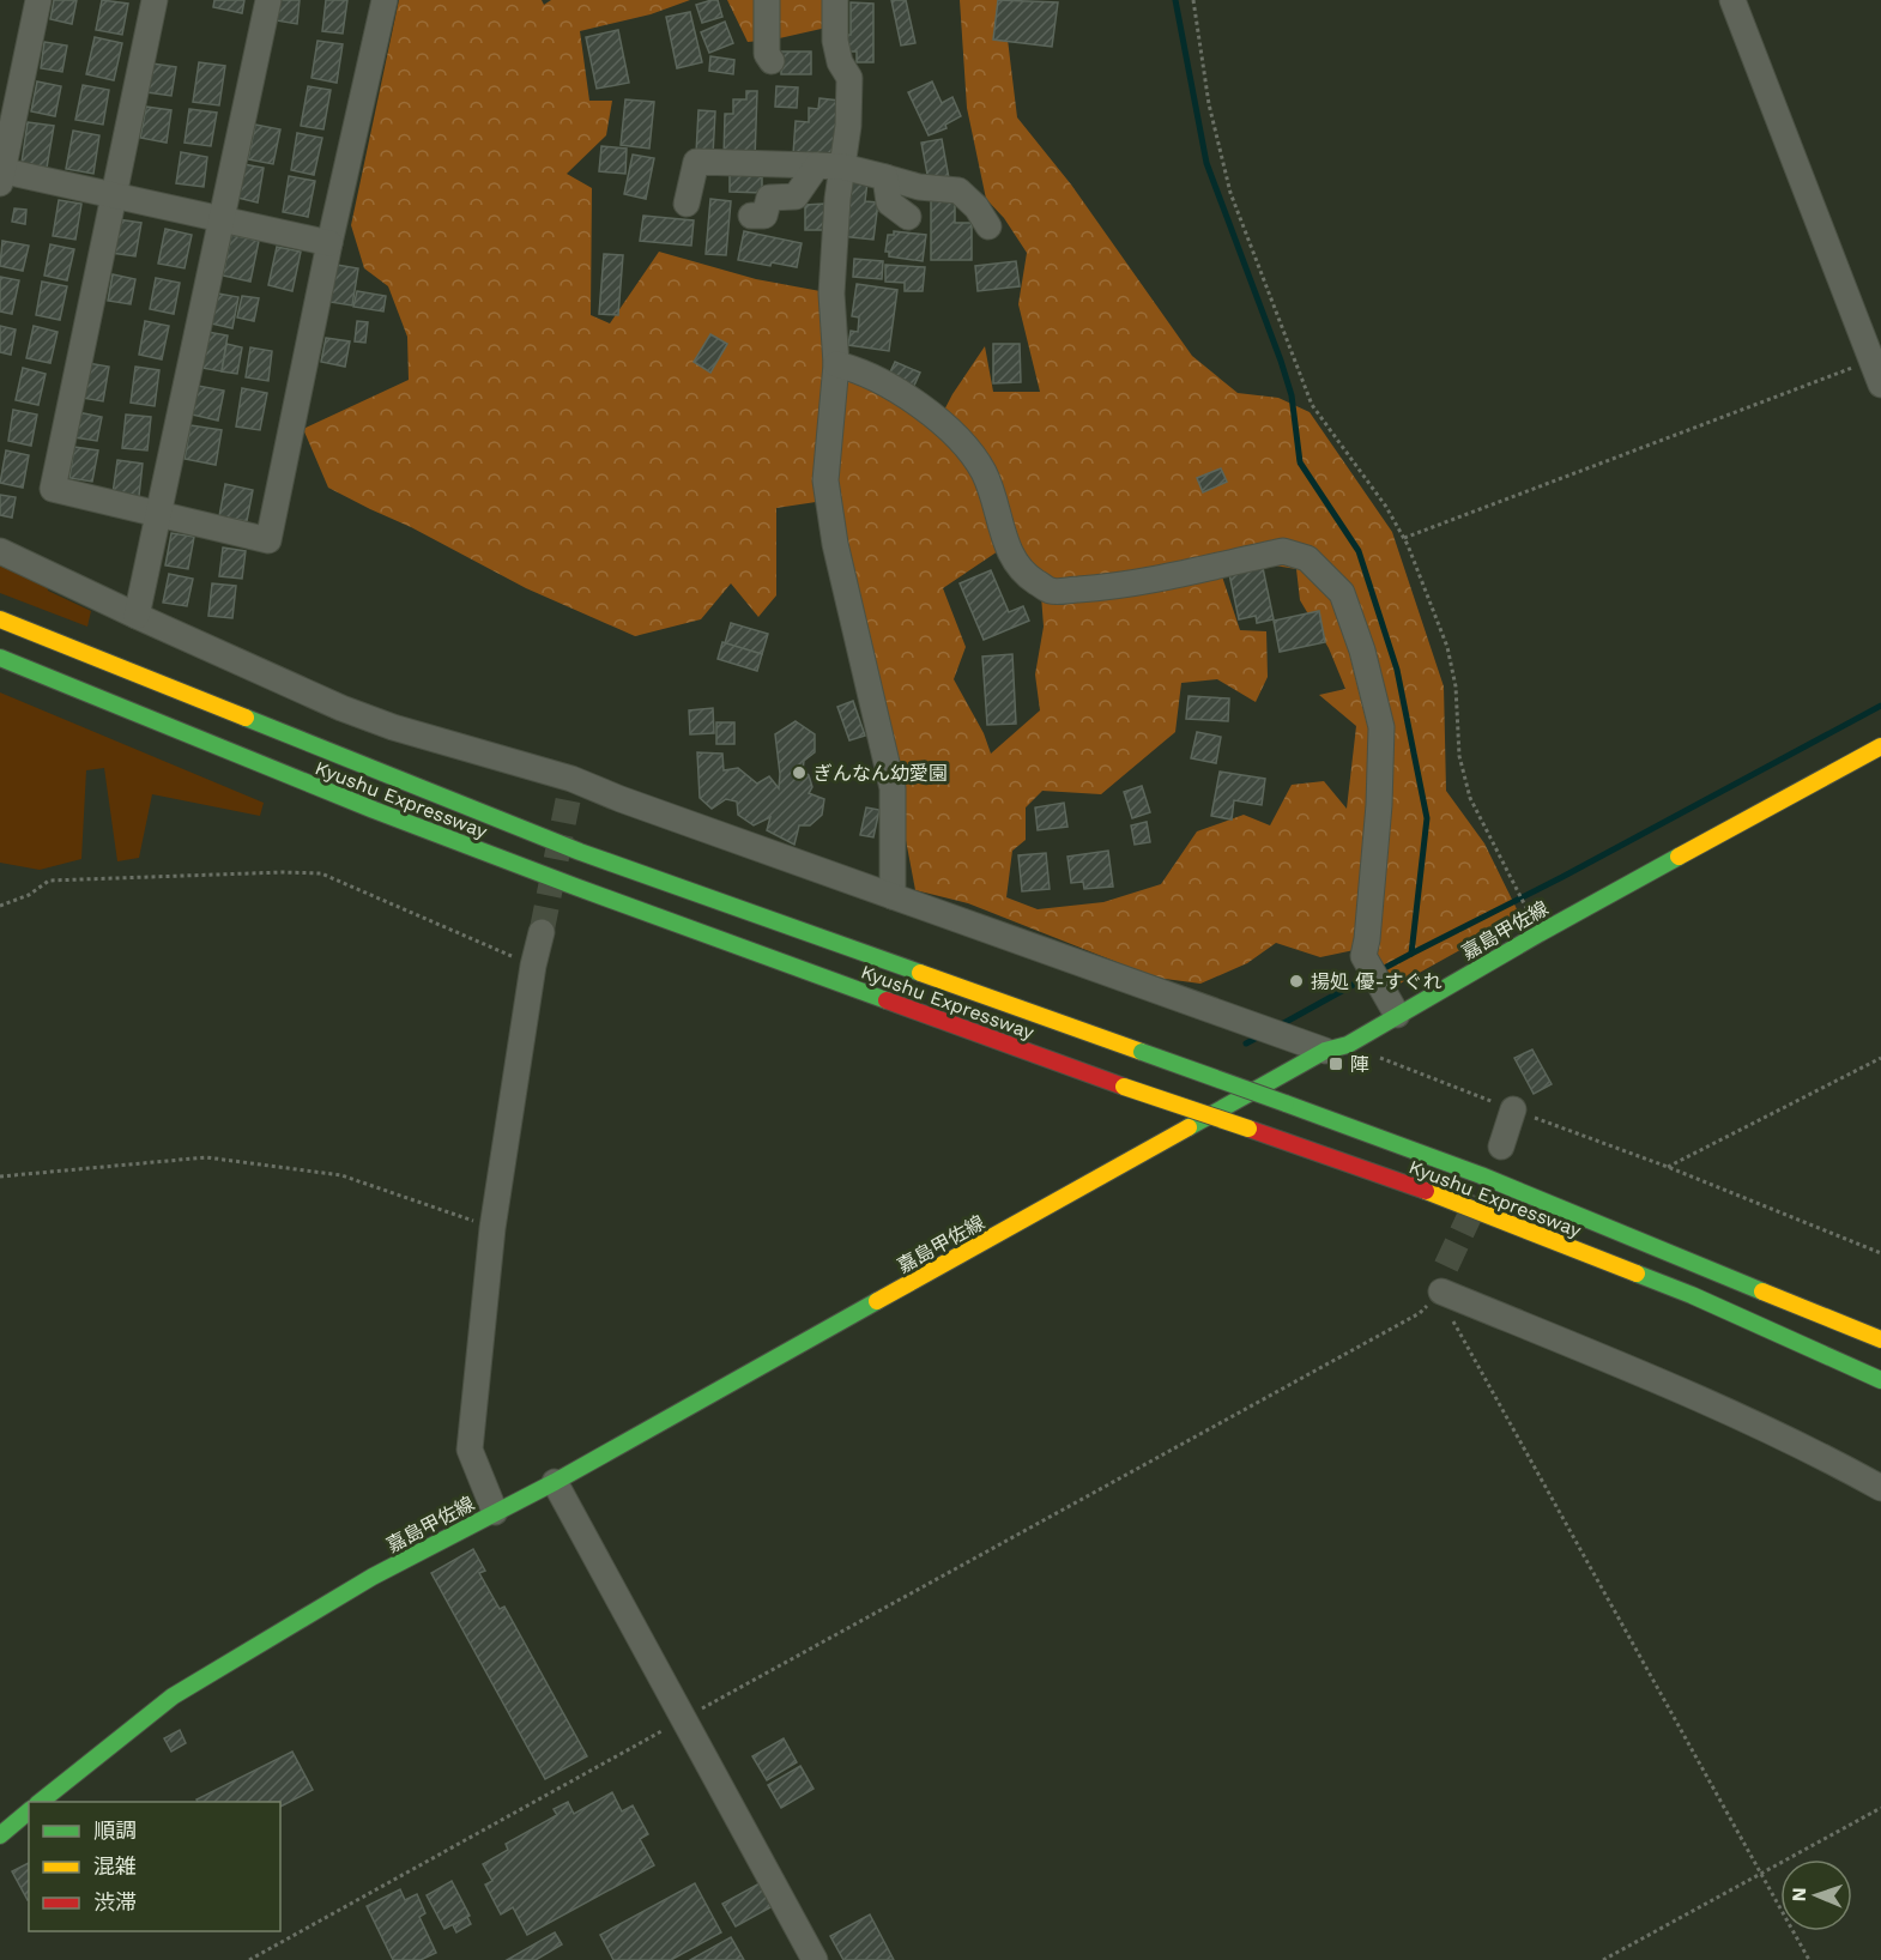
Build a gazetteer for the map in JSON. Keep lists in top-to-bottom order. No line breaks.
{"streets":{"main road":["Kyushu Expressway","嘉島甲佐線"]},"places":{"other":["ぎんなん幼愛園","揚処 優-すぐれ"],"transit":["陣"]},"legend":["順調","混雑","渋滞"],"north":"left"}
